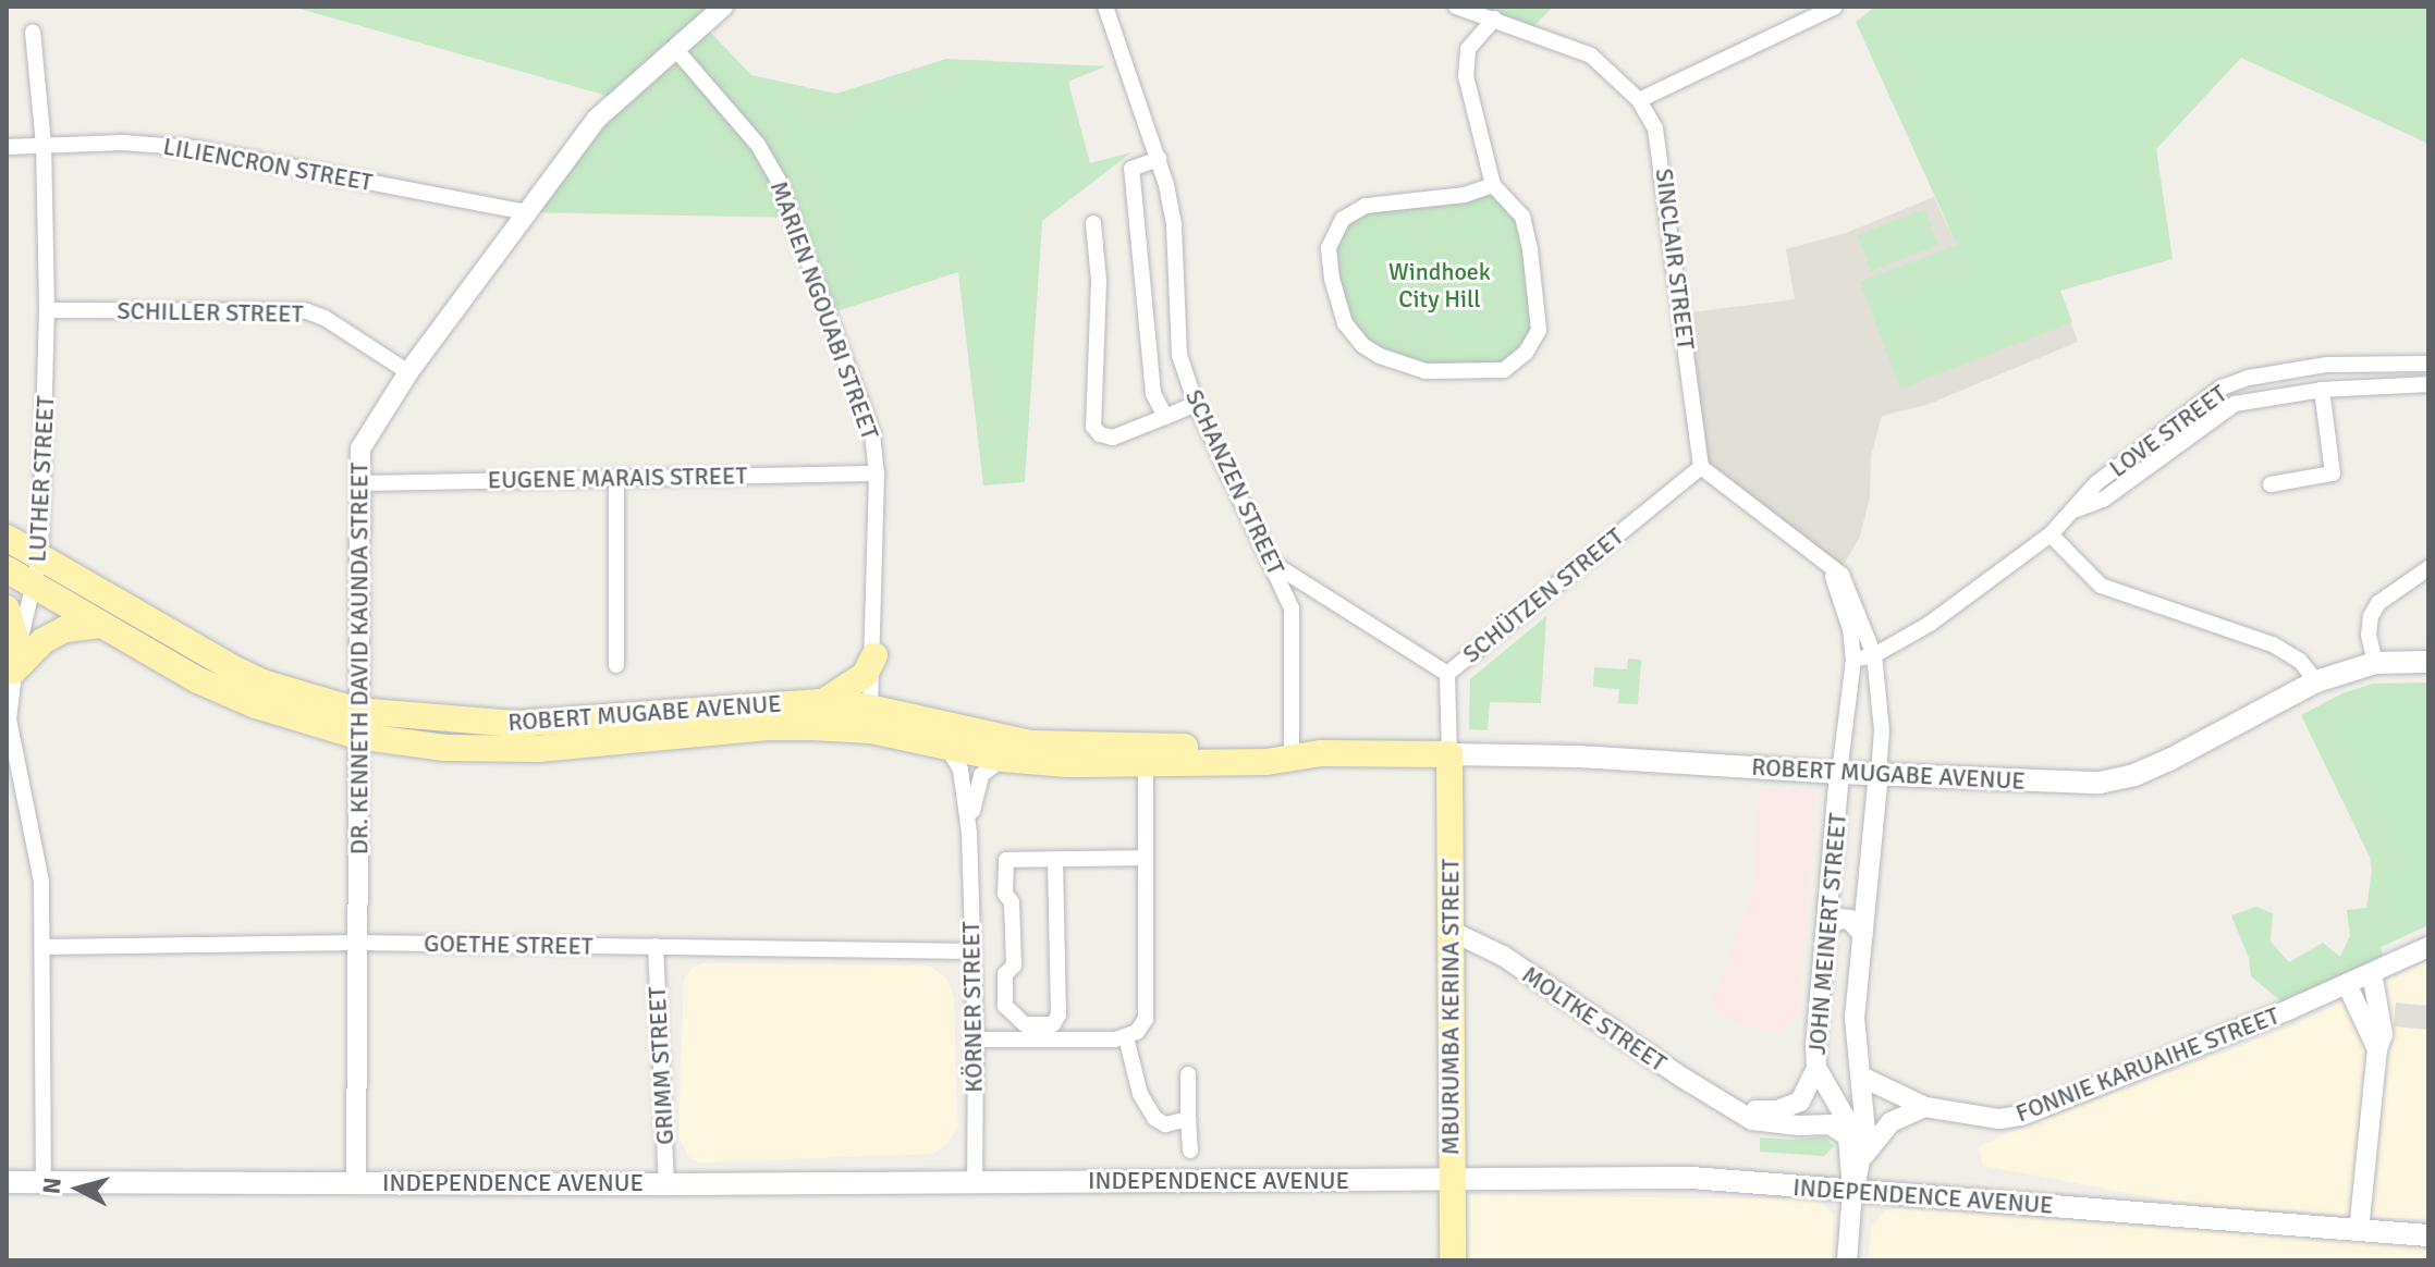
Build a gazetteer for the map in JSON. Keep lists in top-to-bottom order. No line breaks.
{"streets":{"main road":["ROBERT MUGABE AVENUE","MBURUMBA KERINA STREET","INDEPENDENCE AVENUE"],"street":["LILIENCRON STREET","SINCLAIR STREET","MARIEN NGOUABI STREET","SCHILLER STREET","LOVE STREET","EUGENE MARAIS STREET","LUTHER STREET","SCHANZEN STREET","SCHÜTZEN STREET","DR. KENNETH DAVID KAUNDA STREET","JOHN MEINERT STREET","GOETHE STREET","KÖRNER STREET","MOLTKE STREET","FONNIE KARUAIHE STREET","GRIMM STREET"]},"crossings":[["LILIENCRON STREET","LUTHER STREET"],["LILIENCRON STREET","DR. KENNETH DAVID KAUNDA STREET"],["SINCLAIR STREET","SCHÜTZEN STREET"],["MARIEN NGOUABI STREET","EUGENE MARAIS STREET"],["MARIEN NGOUABI STREET","DR. KENNETH DAVID KAUNDA STREET"],["MARIEN NGOUABI STREET","ROBERT MUGABE AVENUE"],["SCHILLER STREET","LUTHER STREET"],["SCHILLER STREET","DR. KENNETH DAVID KAUNDA STREET"],["EUGENE MARAIS STREET","DR. KENNETH DAVID KAUNDA STREET"],["LUTHER STREET","ROBERT MUGABE AVENUE"],["LUTHER STREET","GOETHE STREET"],["LUTHER STREET","INDEPENDENCE AVENUE"],["SCHANZEN STREET","ROBERT MUGABE AVENUE"],["SCHÜTZEN STREET","ROBERT MUGABE AVENUE"],["SCHÜTZEN STREET","MBURUMBA KERINA STREET"],["DR. KENNETH DAVID KAUNDA STREET","ROBERT MUGABE AVENUE"],["DR. KENNETH DAVID KAUNDA STREET","GOETHE STREET"],["DR. KENNETH DAVID KAUNDA STREET","INDEPENDENCE AVENUE"],["ROBERT MUGABE AVENUE","JOHN MEINERT STREET"],["ROBERT MUGABE AVENUE","KÖRNER STREET"],["ROBERT MUGABE AVENUE","MBURUMBA KERINA STREET"],["JOHN MEINERT STREET","MOLTKE STREET"],["JOHN MEINERT STREET","FONNIE KARUAIHE STREET"],["JOHN MEINERT STREET","INDEPENDENCE AVENUE"],["GOETHE STREET","KÖRNER STREET"],["GOETHE STREET","GRIMM STREET"],["KÖRNER STREET","INDEPENDENCE AVENUE"],["MBURUMBA KERINA STREET","MOLTKE STREET"],["MBURUMBA KERINA STREET","INDEPENDENCE AVENUE"],["GRIMM STREET","INDEPENDENCE AVENUE"]],"parks":["Windhoek City Hill"],"north":"left"}
